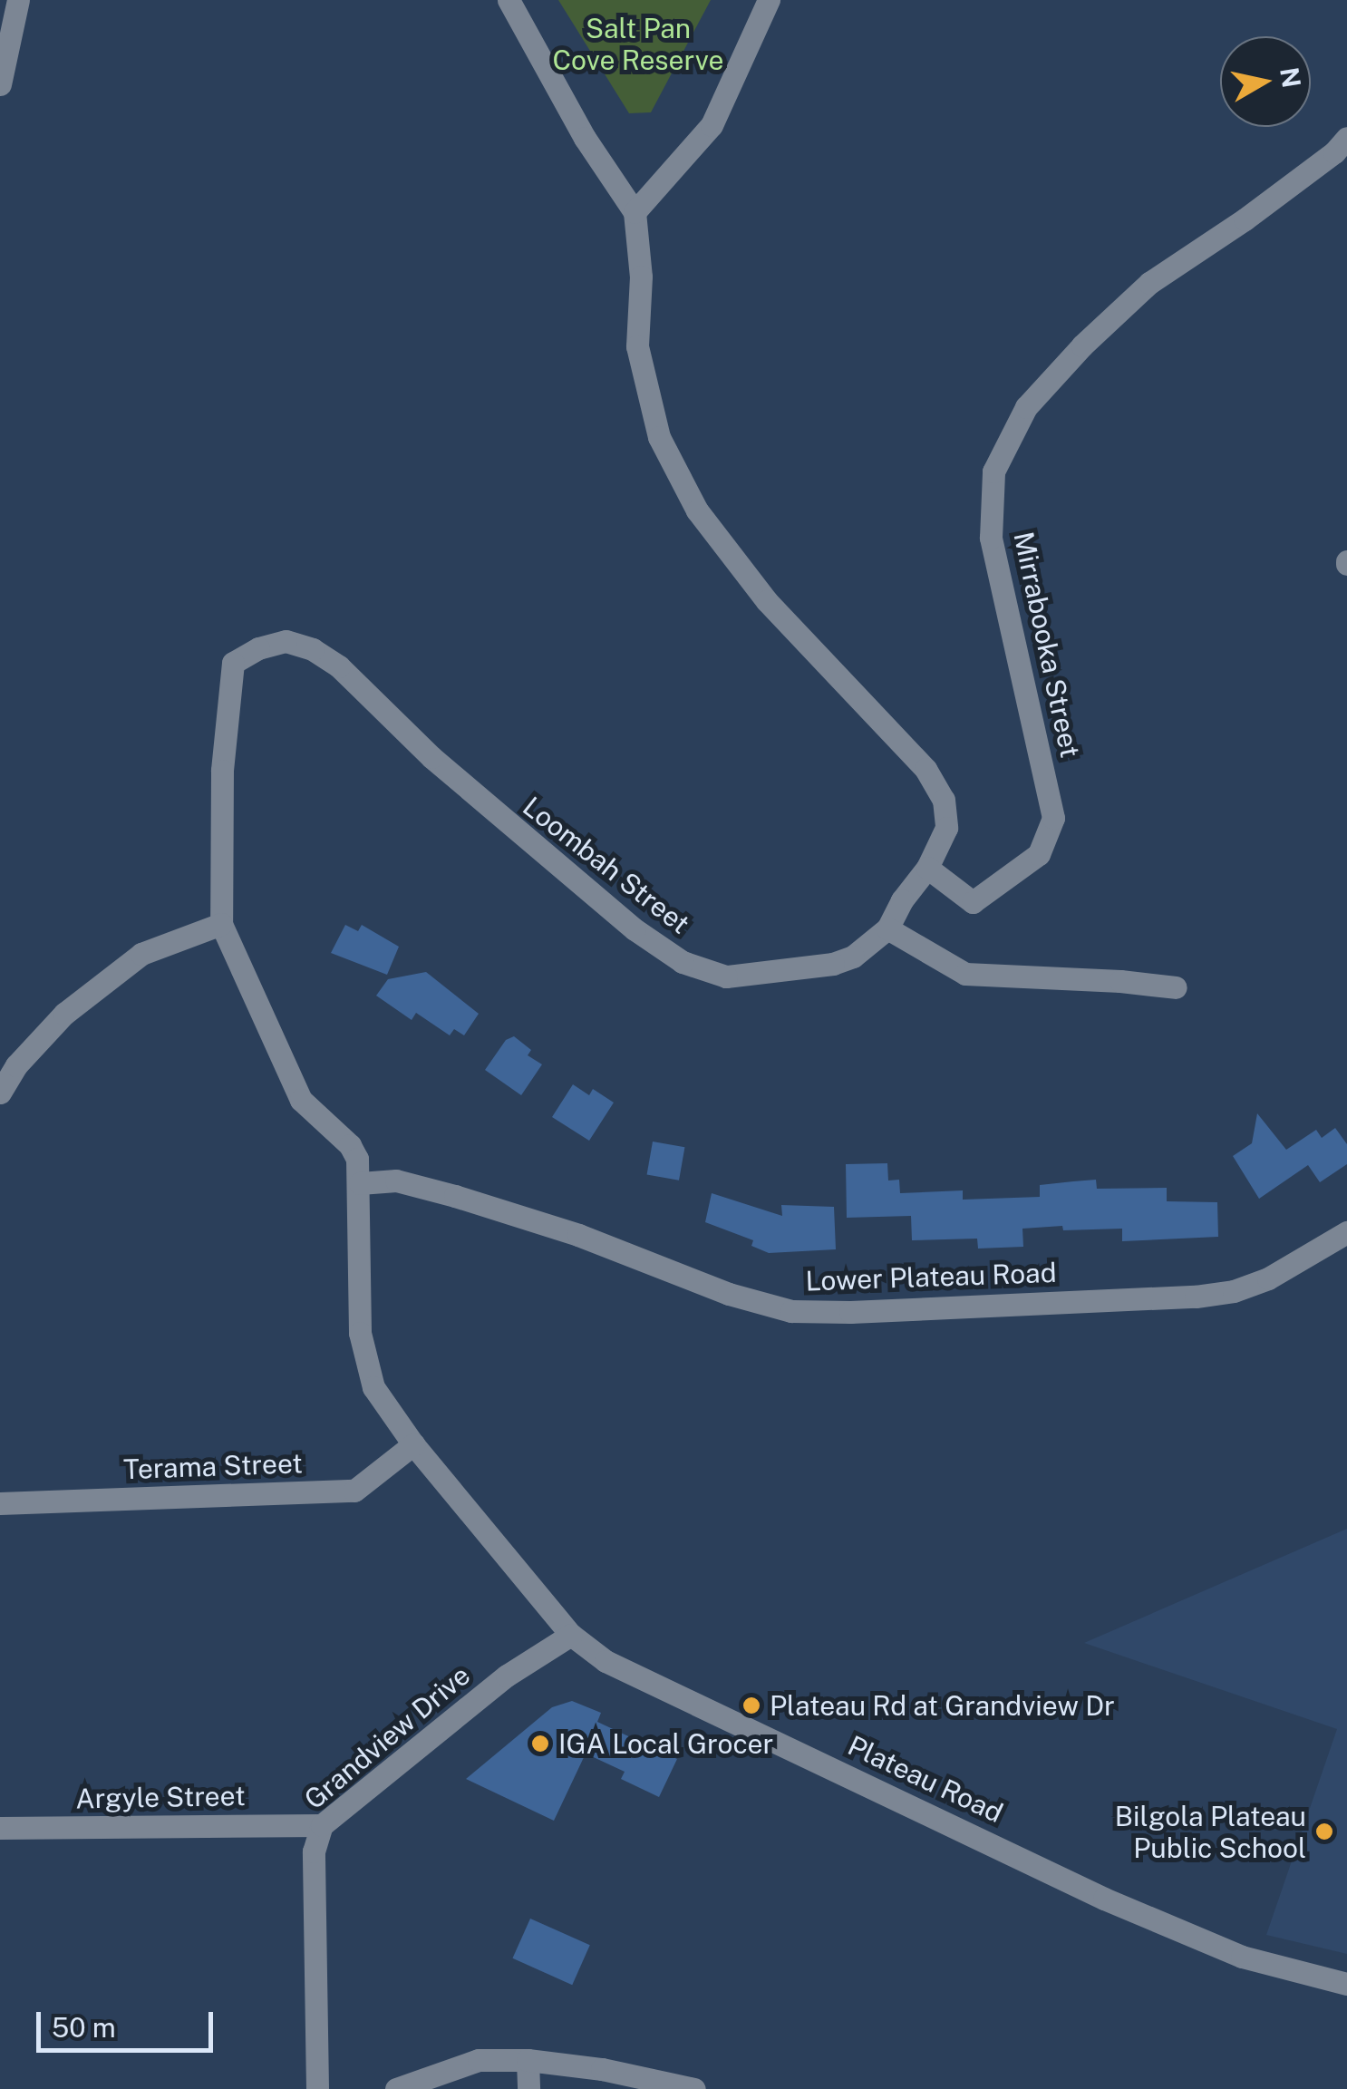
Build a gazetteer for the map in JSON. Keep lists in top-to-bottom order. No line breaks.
{"streets":{"street":["Mirrabooka Street","Loombah Street","Lower Plateau Road","Terama Street","Grandview Drive","Plateau Road","Argyle Street"]},"crossings":[["Mirrabooka Street","Loombah Street"],["Loombah Street","Lower Plateau Road"],["Loombah Street","Plateau Road"],["Lower Plateau Road","Plateau Road"],["Terama Street","Plateau Road"],["Grandview Drive","Plateau Road"],["Grandview Drive","Argyle Street"]],"parks":["Salt Pan Cove Reserve"],"places":["Plateau Rd at Grandview Dr","IGA Local Grocer","Bilgola Plateau Public School"],"scale_bar":"50 m","north":"right"}
